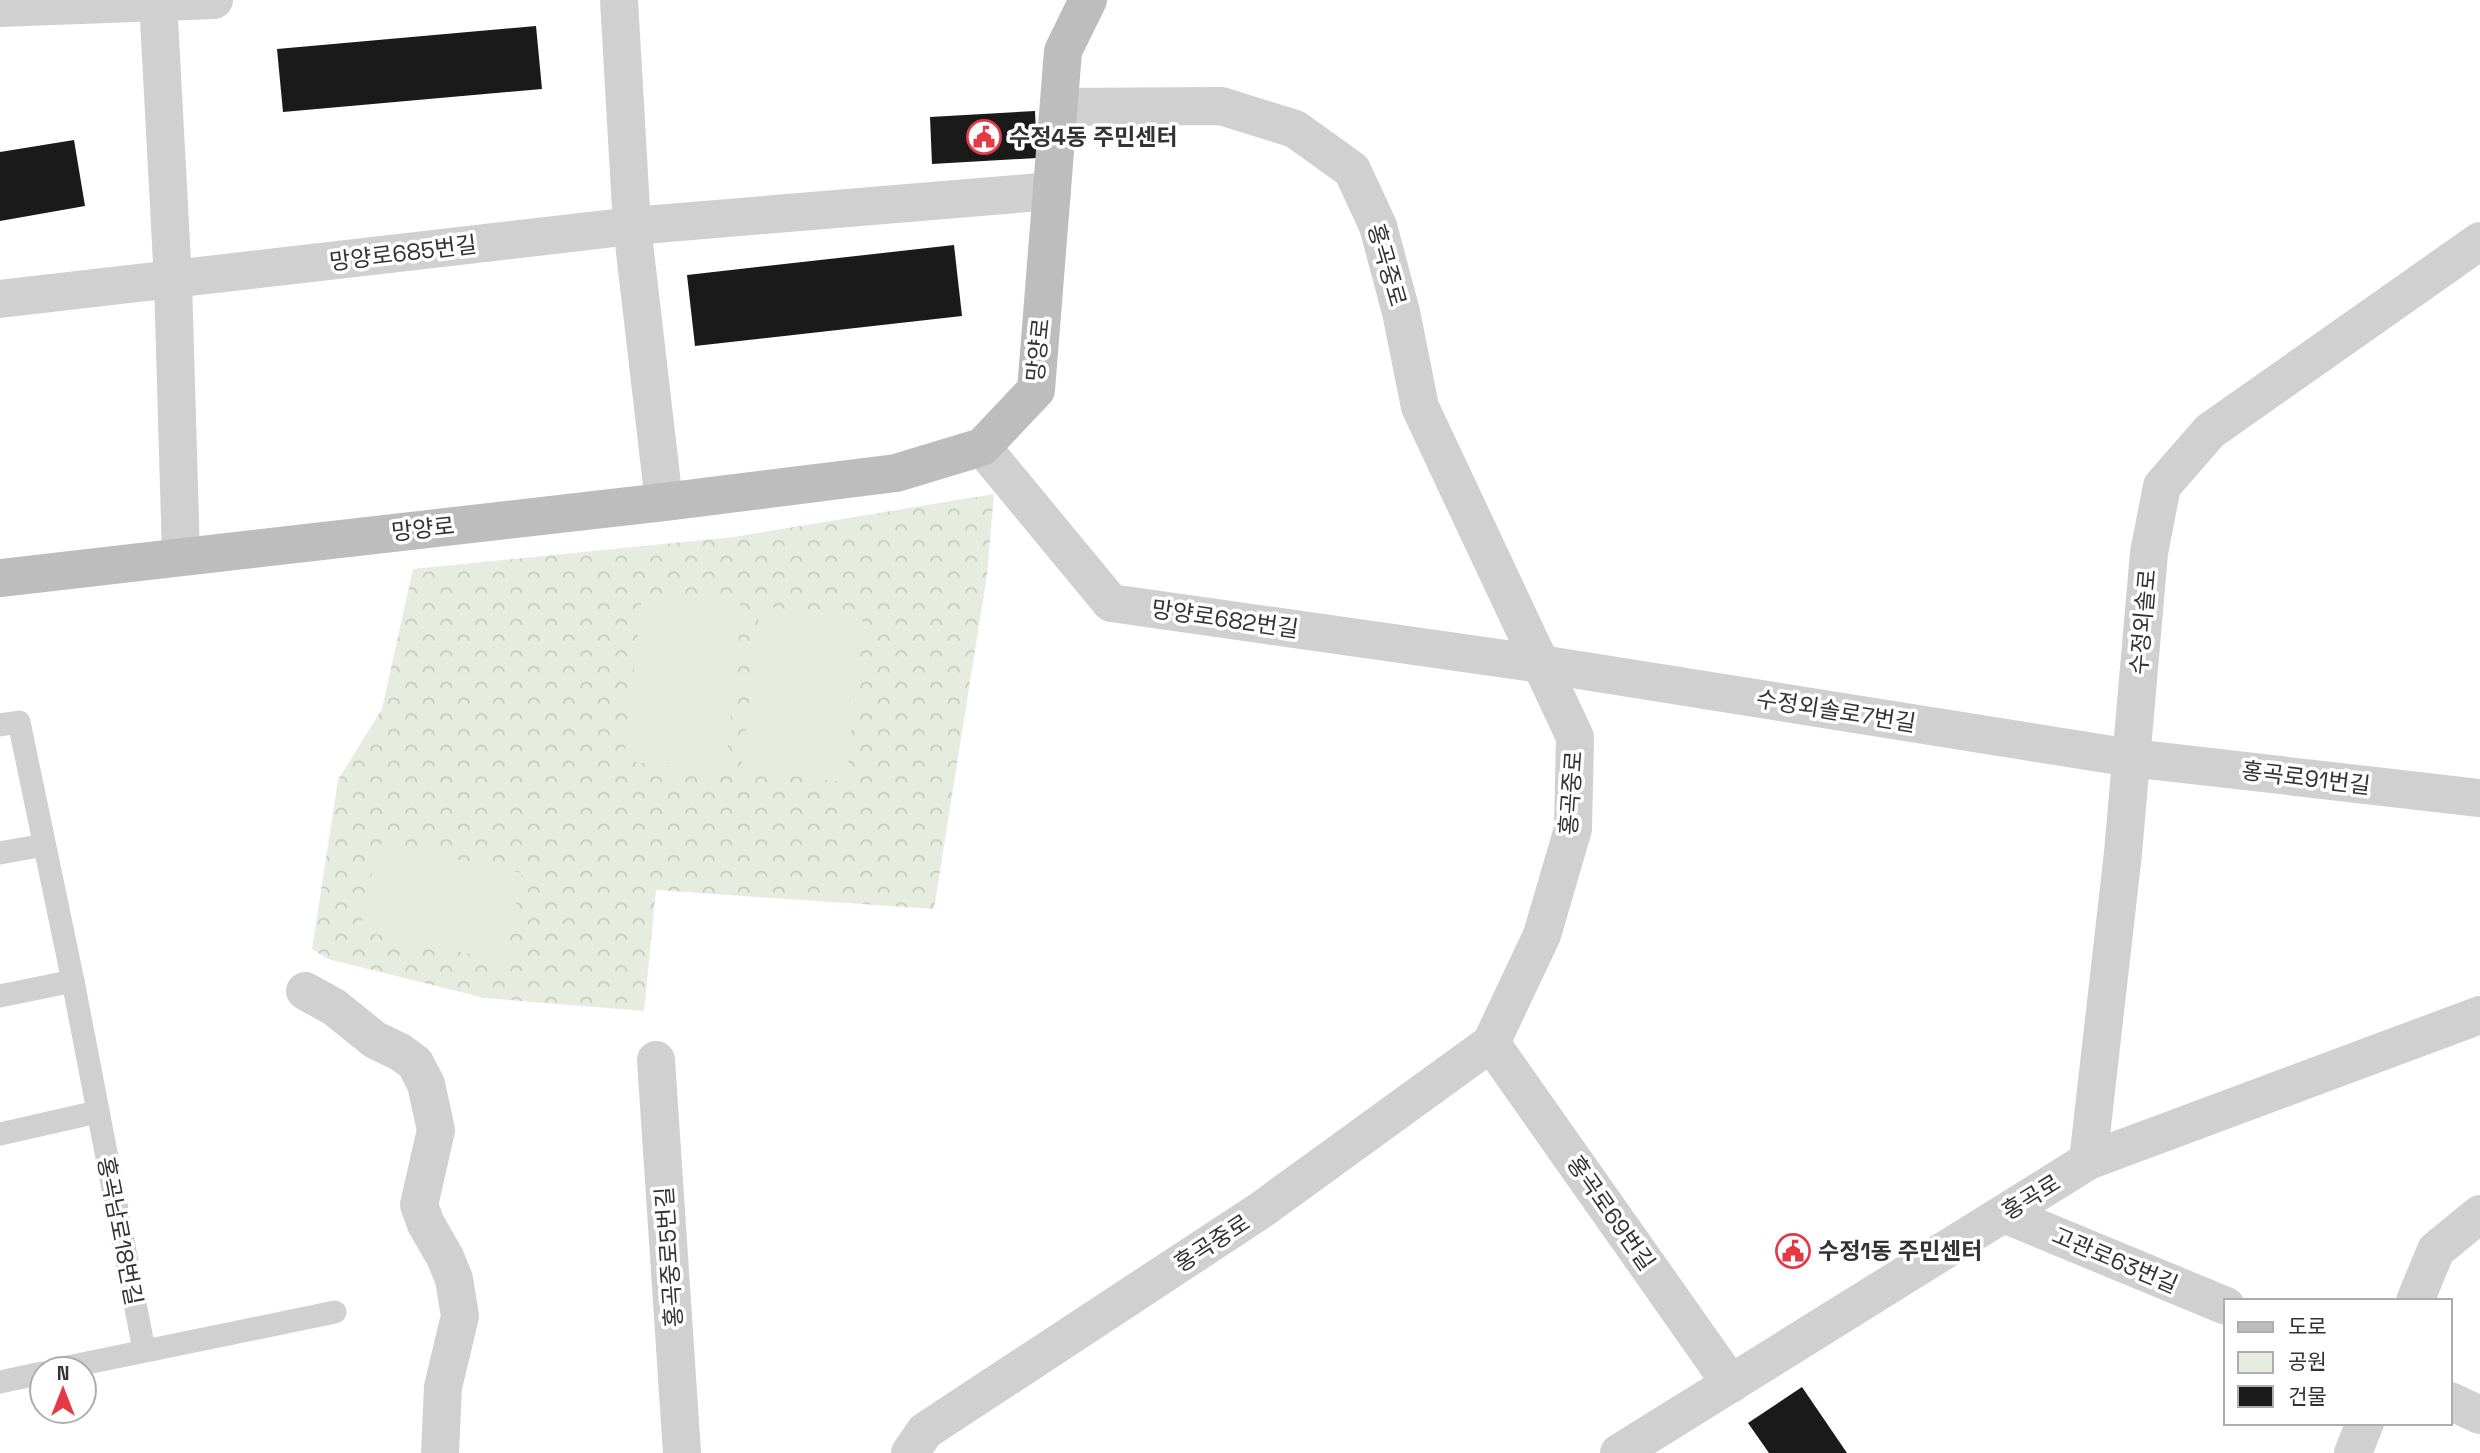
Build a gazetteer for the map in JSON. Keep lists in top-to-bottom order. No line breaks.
{"streets":{"main road":["망양로"],"street":["망양로685번길","홍곡중로","망양로682번길","수정외솔로","수정외솔로7번길","홍곡로91번길","홍곡로","홍곡로69번길","홍곡중로5번길","고관로63번길"],"lane":["홍곡남로18번길"]},"crossings":[["망양로685번길","망양로"],["홍곡중로","망양로"],["홍곡중로","망양로682번길"],["홍곡중로","수정외솔로7번길"],["홍곡중로","홍곡로69번길"],["망양로","망양로682번길"],["망양로682번길","수정외솔로7번길"],["수정외솔로","수정외솔로7번길"],["수정외솔로","홍곡로91번길"],["수정외솔로","홍곡로"],["수정외솔로7번길","홍곡로91번길"],["홍곡로","홍곡로69번길"],["홍곡로","고관로63번길"]],"places":{"public building":["수정4동 주민센터","수정1동 주민센터"]},"legend":["도로","공원","건물"],"north":"top"}
